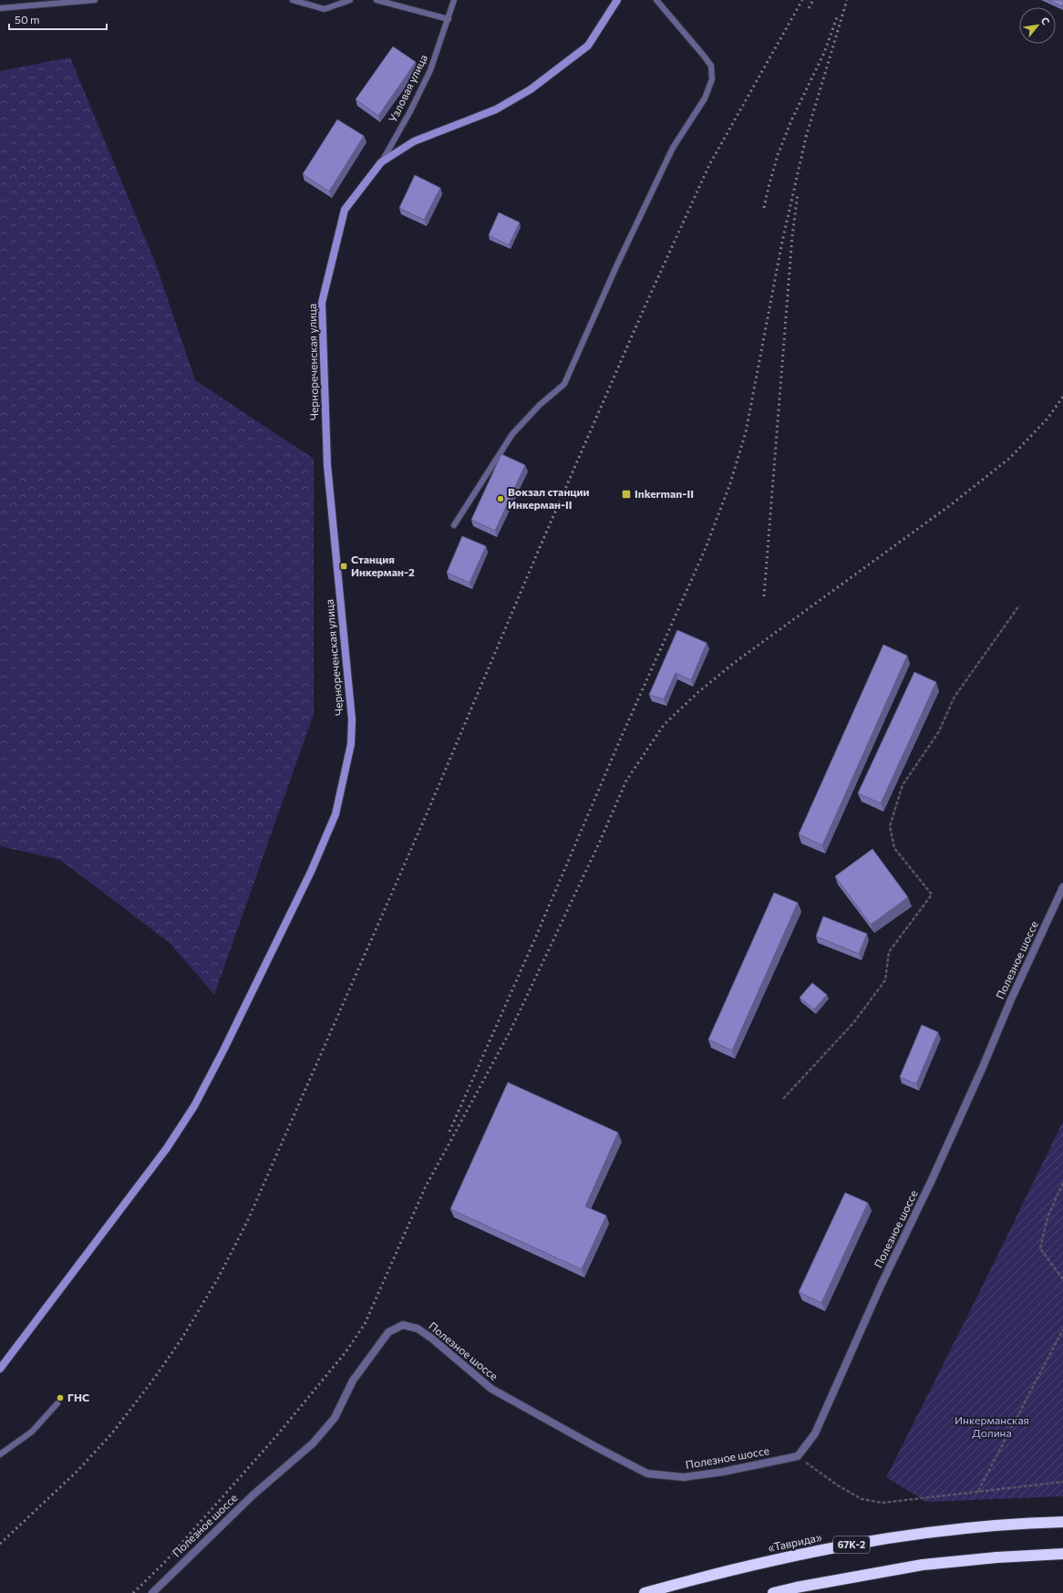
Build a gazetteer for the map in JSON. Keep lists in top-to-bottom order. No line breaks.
{"streets":{"highway":["«Таврида»","67К-2"],"main road":["Чернореченская улица"],"street":["Полезное шоссе"],"lane":["Узловая улица"]},"crossings":[["Узловая улица","Чернореченская улица"]],"parks":["Инкерманская Долина"],"places":{"transit":["Inkerman-II","Станция Инкерман-2"],"other":["Вокзал станции Инкерман-II","ГНС"]},"scale_bar":"50 m","north":"top right"}
